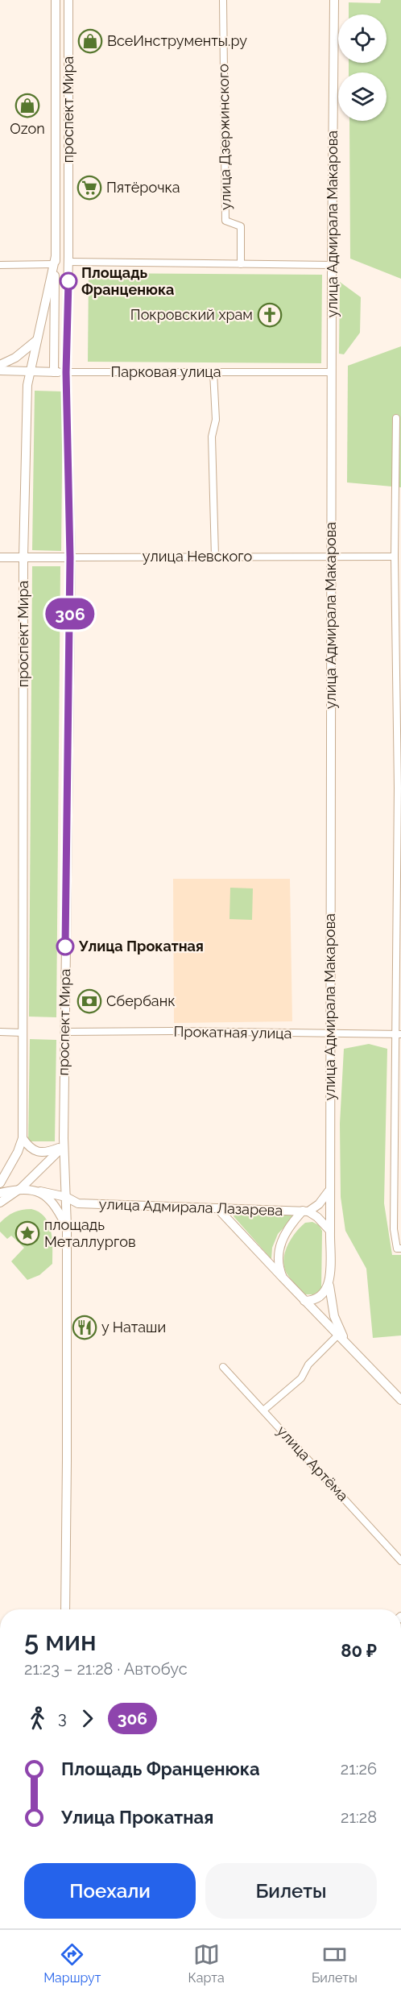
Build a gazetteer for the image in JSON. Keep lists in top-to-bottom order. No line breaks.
{"streets":{"main road":["проспект Мира","улица Адмирала Макарова","Парковая улица","улица Невского","улица Адмирала Лазарева"],"street":["улица Дзержинского","Прокатная улица","улица Артёма"]},"crossings":[["проспект Мира","Парковая улица"],["проспект Мира","улица Невского"],["проспект Мира","Прокатная улица"],["проспект Мира","улица Адмирала Лазарева"],["улица Адмирала Макарова","Парковая улица"],["улица Адмирала Макарова","улица Невского"],["улица Адмирала Макарова","Прокатная улица"]],"places":{"shop":["ВсеИнструменты.ру","Ozon"],"supermarket":["Пятёрочка"],"other":["Площадь Франценюка","Улица Прокатная"],"church":["Покровский храм"],"bank":["Сбербанк"],"place":["площадь Металлургов"],"restaurant":["у Наташи"]},"lines":["bus line 306"],"page":{"on_map":"306","heading":["5 мин","21:23 – 21:28 · Автобус","80 ₽"],"legs":["3","306"],"list":[{"name":"Площадь Франценюка","value":"21:26"},{"name":"Улица Прокатная","value":"21:28"}],"buttons":["Поехали","Билеты"],"tabs":["Маршрут","Карта","Билеты"]}}
